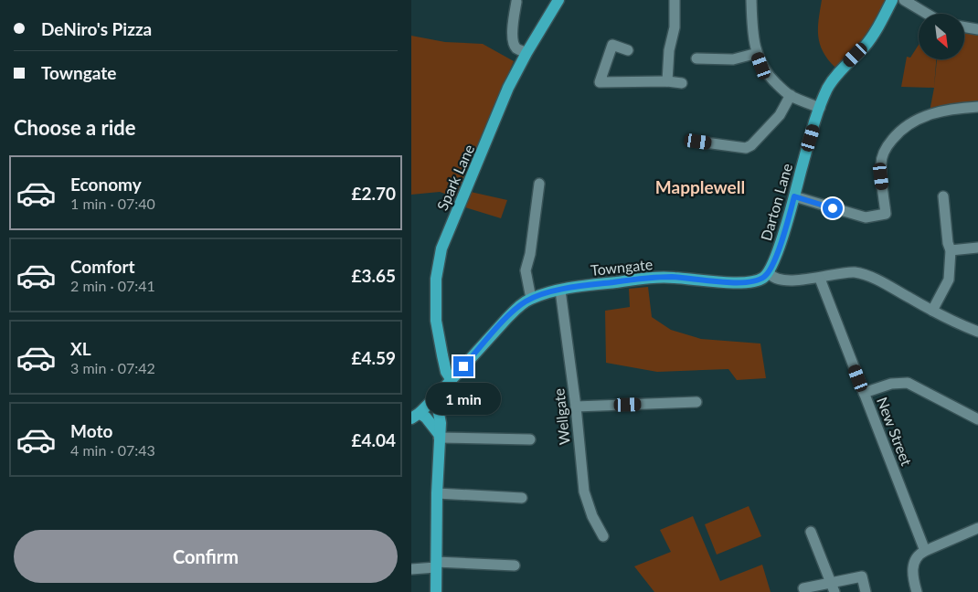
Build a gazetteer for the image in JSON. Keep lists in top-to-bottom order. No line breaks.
{"streets":{"main road":["Spark Lane","Darton Lane","Towngate"],"street":["Wellgate","New Street"]},"crossings":[["Spark Lane","Towngate"],["Darton Lane","Towngate"],["Towngate","Wellgate"]],"districts":["Mapplewell"],"north":"bottom right","page":{"banner":["DeNiro's Pizza","Towngate"],"heading":"Choose a ride","list":[{"name":"Economy","note":"1 min · 07:40","value":"£2.70"},{"name":"Comfort","note":"2 min · 07:41","value":"£3.65"},{"name":"XL","note":"3 min · 07:42","value":"£4.59"},{"name":"Moto","note":"4 min · 07:43","value":"£4.04"}],"bubble":"1 min","buttons":"Confirm"}}
